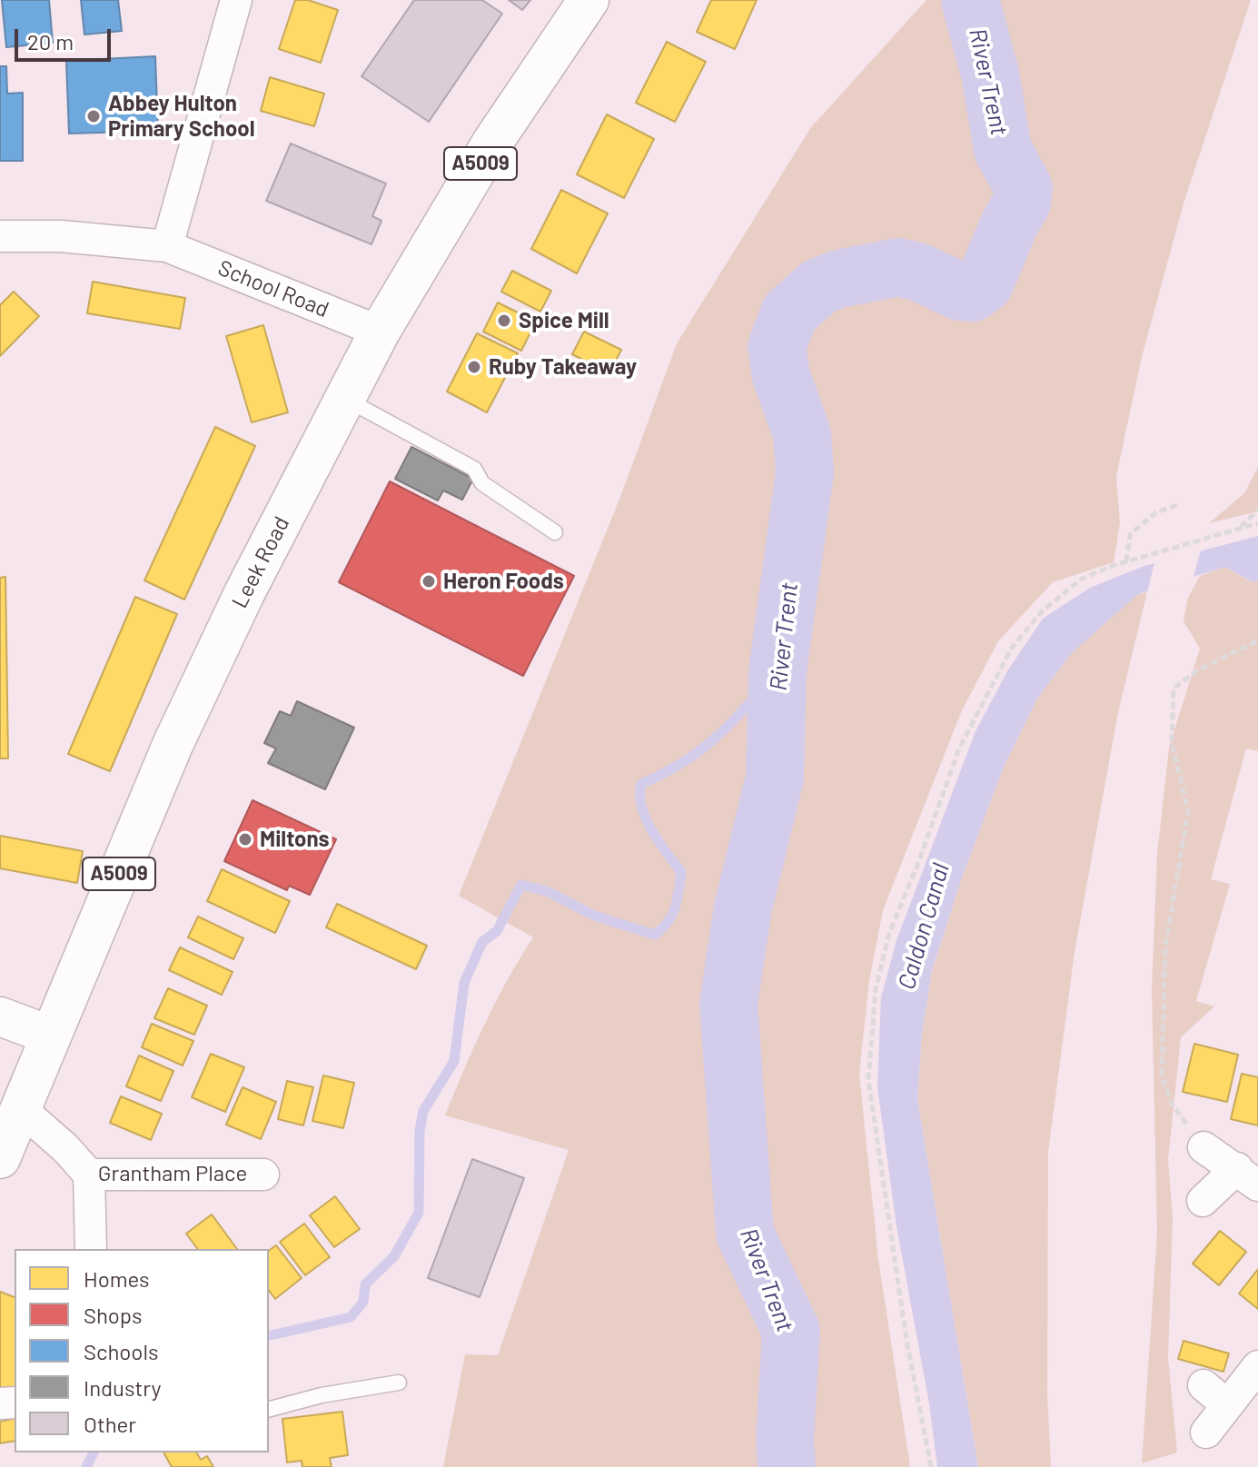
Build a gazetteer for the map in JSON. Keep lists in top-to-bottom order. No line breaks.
{"streets":{"main road":["A5009","Leek Road"],"street":["School Road","Grantham Place"]},"crossings":[["School Road","Leek Road"],["Leek Road","Grantham Place"]],"water":["River Trent","Caldon Canal"],"places":["Abbey Hulton Primary School","Spice Mill","Ruby Takeaway","Heron Foods","Miltons"],"legend":["Homes","Shops","Schools","Industry","Other"],"scale_bar":"20 m"}
